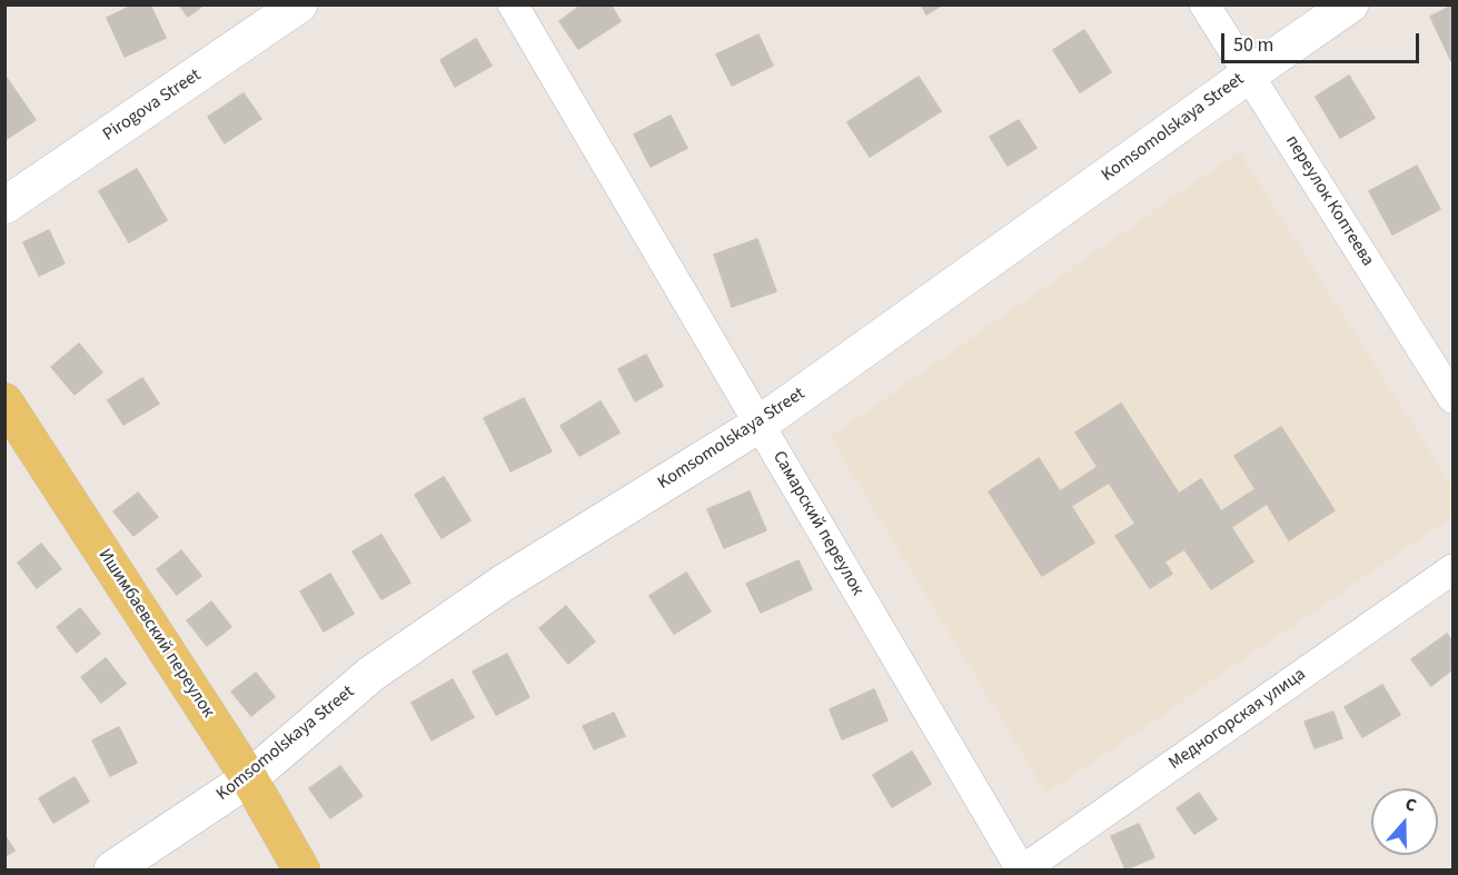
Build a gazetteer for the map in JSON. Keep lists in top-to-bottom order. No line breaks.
{"streets":{"main road":["Pirogova Street","Komsomolskaya Street","Ишимбаевский переулок"],"street":["переулок Коптеева","Самарский переулок","Медногорская улица"]},"crossings":[["Komsomolskaya Street","переулок Коптеева"],["Komsomolskaya Street","Самарский переулок"],["Komsomolskaya Street","Ишимбаевский переулок"],["Самарский переулок","Медногорская улица"]],"scale_bar":"50 m","north":"top"}
